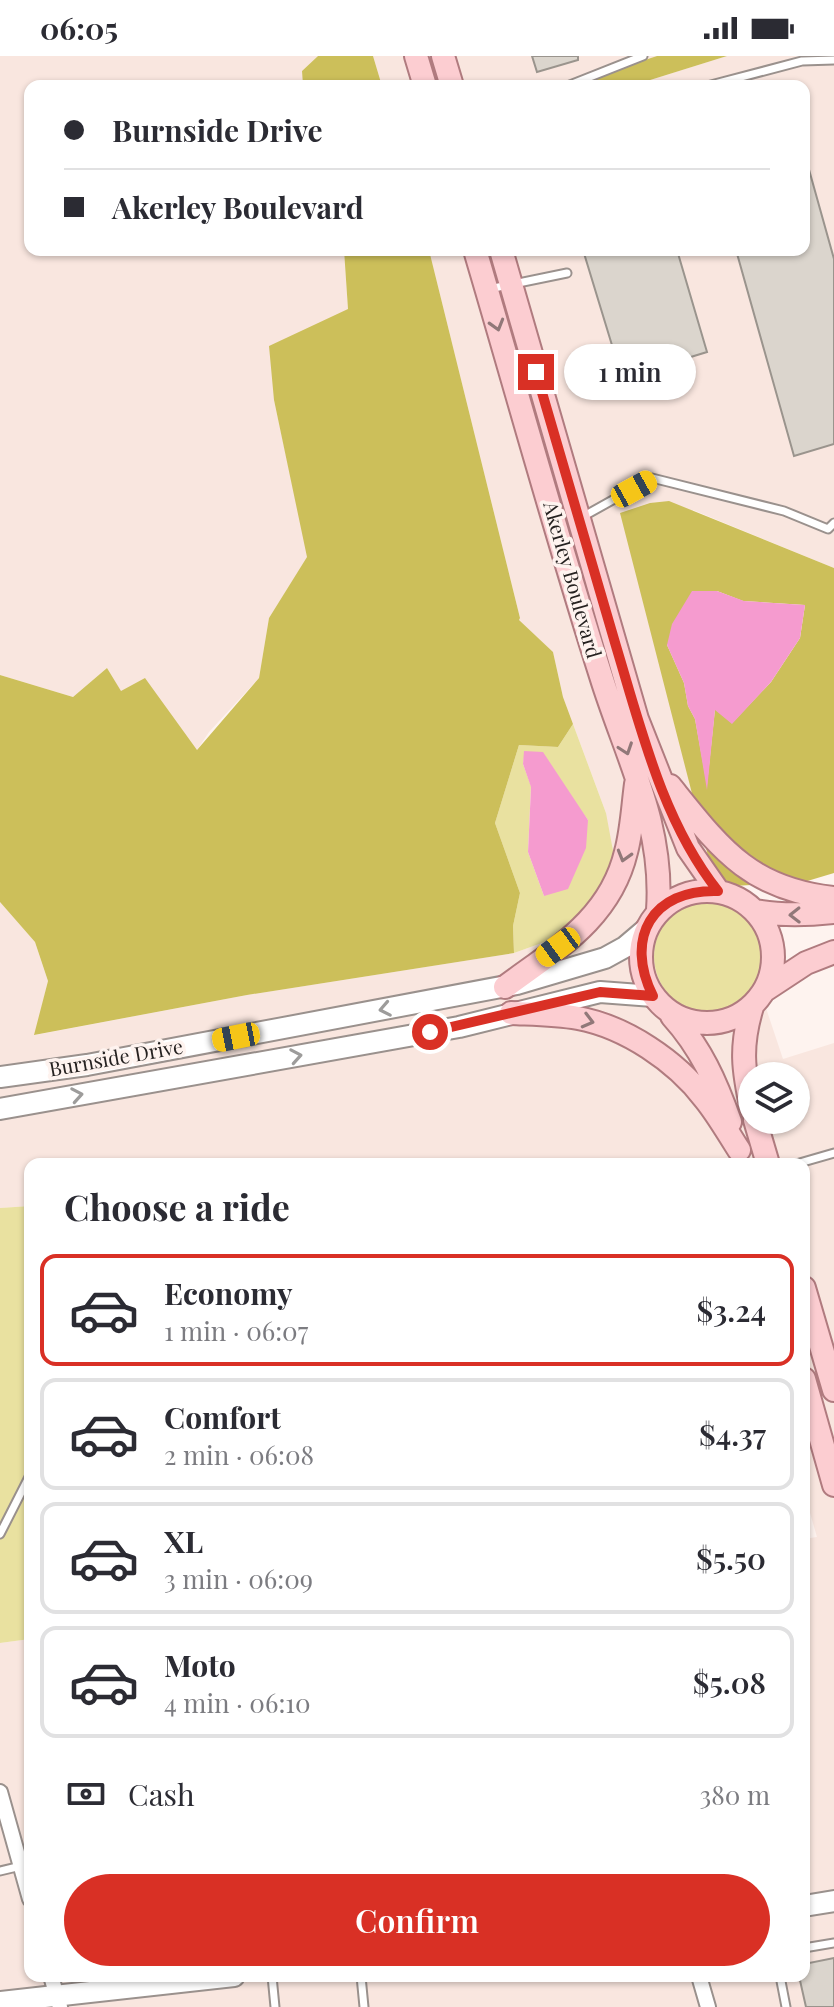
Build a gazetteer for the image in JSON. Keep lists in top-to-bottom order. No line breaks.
{"streets":{"main road":["Akerley Boulevard","Burnside Drive"]},"crossings":[["Akerley Boulevard","Burnside Drive"]],"page":{"status":"06:05","banner":["Burnside Drive","Akerley Boulevard"],"bubble":"1 min","heading":"Choose a ride","list":[{"name":"Economy","note":"1 min · 06:07","value":"$3.24"},{"name":"Comfort","note":"2 min · 06:08","value":"$4.37"},{"name":"XL","note":"3 min · 06:09","value":"$5.50"},{"name":"Moto","note":"4 min · 06:10","value":"$5.08"}],"pay":["Cash","380 m"],"buttons":"Confirm"}}
